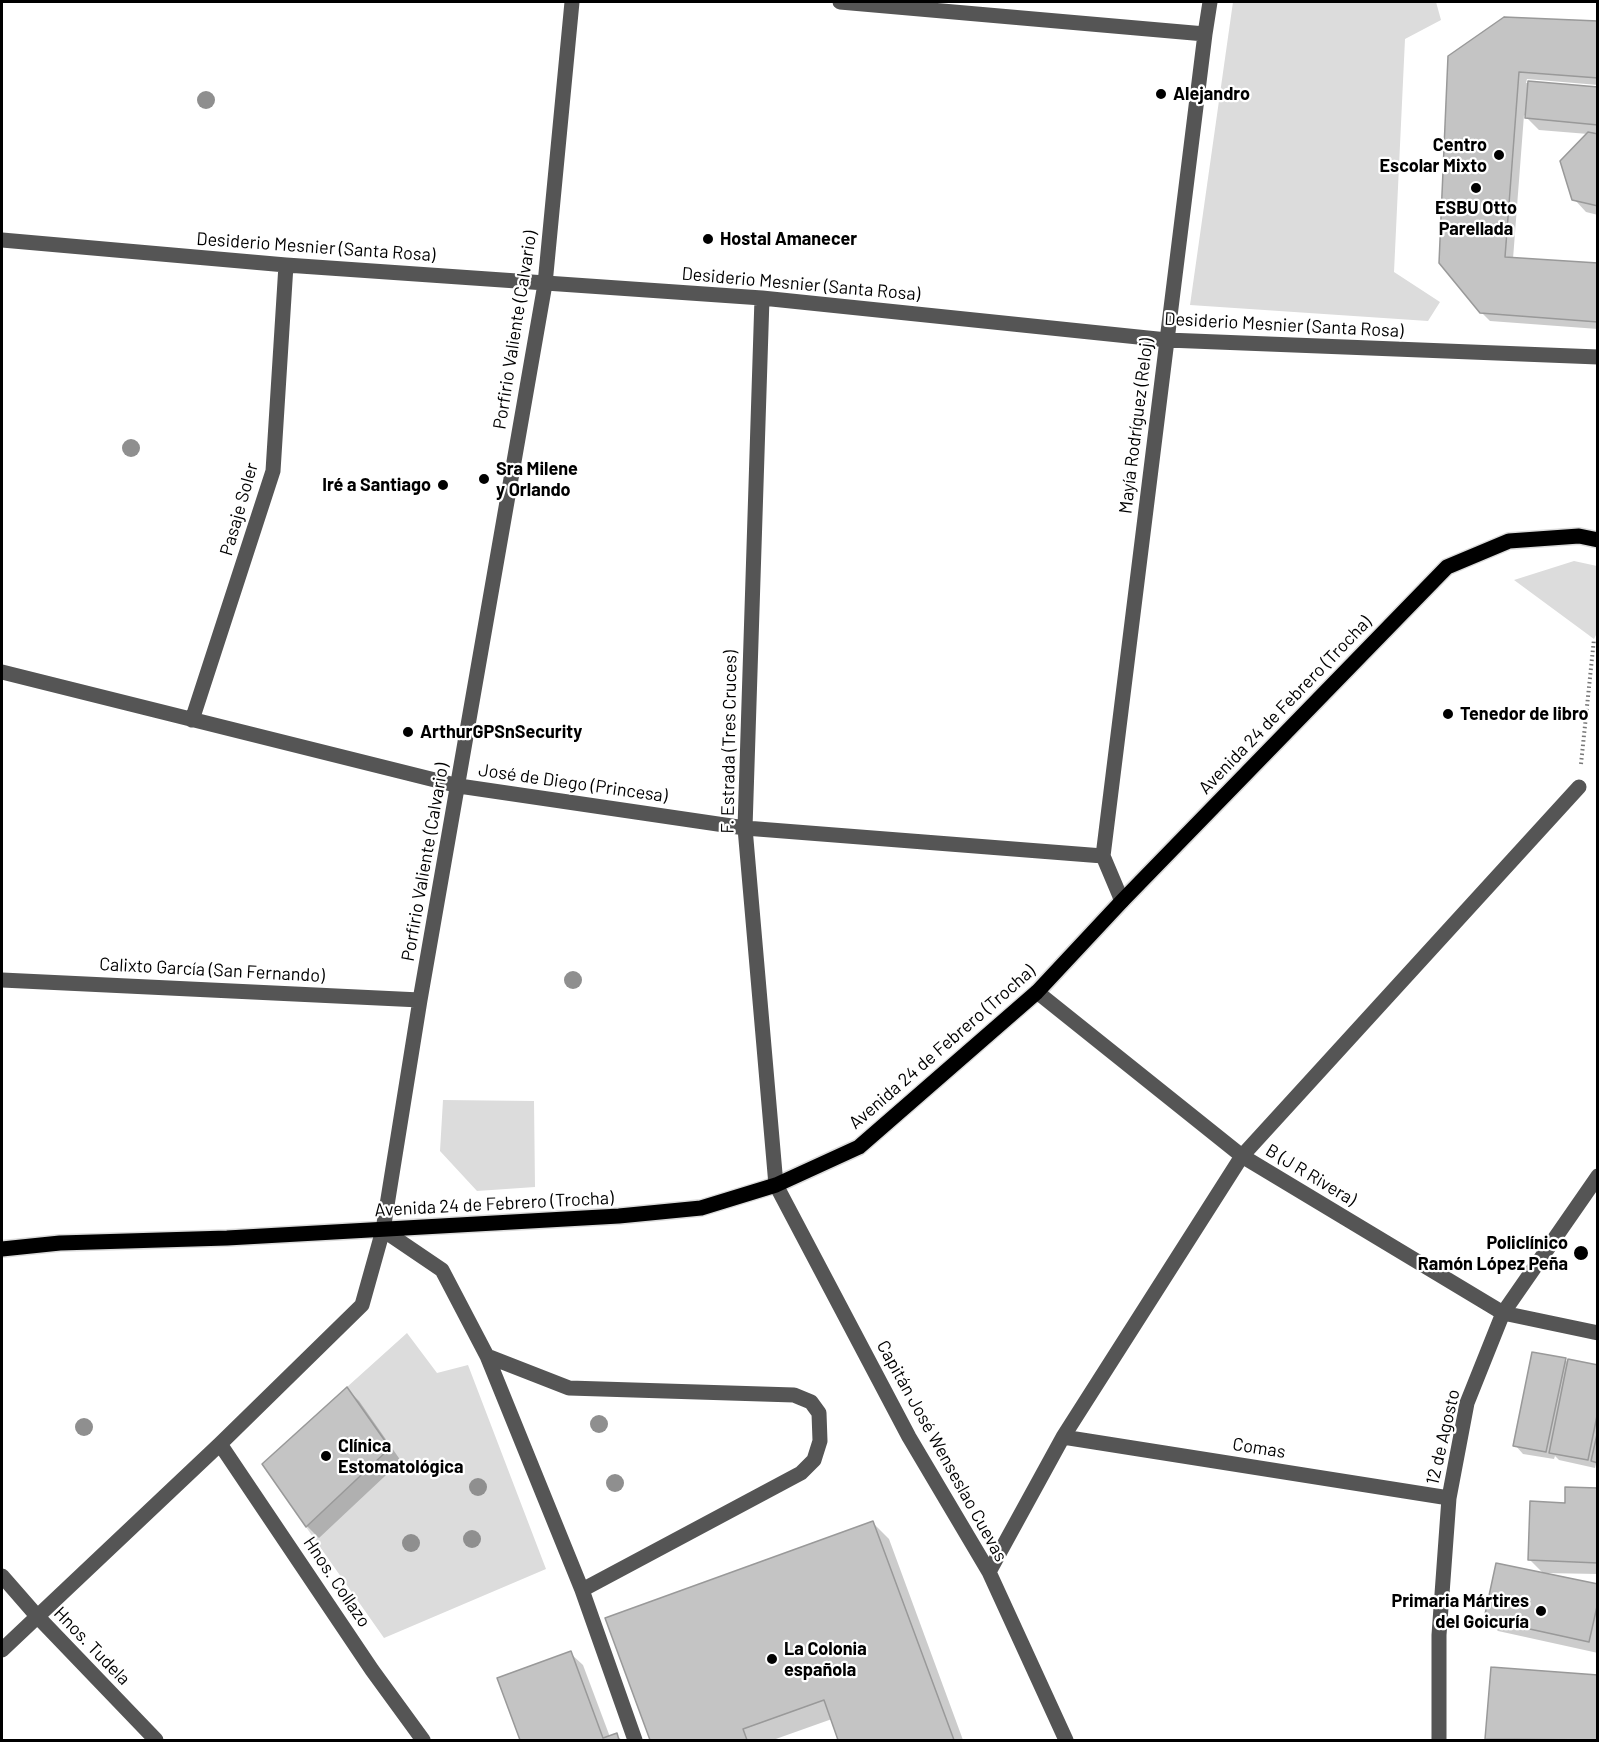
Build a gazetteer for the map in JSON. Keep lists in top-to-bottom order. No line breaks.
{"streets":{"main road":["Avenida 24 de Febrero (Trocha)"],"street":["Desiderio Mesnier (Santa Rosa)","Porfirio Valiente (Calvario)","Mayía Rodríguez (Reloj)","Pasaje Soler","F. Estrada (Tres Cruces)","José de Diego (Princesa)","Calixto García (San Fernando)","B (J R Rivera)","12 de Agosto","Comas","Capitán José Wenseslao Cuevas","Hnos. Collazo","Hnos. Tudela"]},"crossings":[["Desiderio Mesnier (Santa Rosa)","Porfirio Valiente (Calvario)"],["Desiderio Mesnier (Santa Rosa)","Mayía Rodríguez (Reloj)"],["Desiderio Mesnier (Santa Rosa)","Pasaje Soler"],["Desiderio Mesnier (Santa Rosa)","F. Estrada (Tres Cruces)"],["Porfirio Valiente (Calvario)","Avenida 24 de Febrero (Trocha)"],["Porfirio Valiente (Calvario)","José de Diego (Princesa)"],["Porfirio Valiente (Calvario)","Calixto García (San Fernando)"],["Porfirio Valiente (Calvario)","Hnos. Collazo"],["Porfirio Valiente (Calvario)","Hnos. Tudela"],["Mayía Rodríguez (Reloj)","José de Diego (Princesa)"],["Pasaje Soler","José de Diego (Princesa)"],["Avenida 24 de Febrero (Trocha)","F. Estrada (Tres Cruces)"],["Avenida 24 de Febrero (Trocha)","B (J R Rivera)"],["Avenida 24 de Febrero (Trocha)","Capitán José Wenseslao Cuevas"],["F. Estrada (Tres Cruces)","José de Diego (Princesa)"],["F. Estrada (Tres Cruces)","Capitán José Wenseslao Cuevas"],["B (J R Rivera)","12 de Agosto"],["12 de Agosto","Comas"]],"places":["Alejandro","Centro Escolar Mixto","ESBU Otto Parellada","Hostal Amanecer","Sra Milene y Orlando","Iré a Santiago","Tenedor de libro","ArthurGPSnSecurity","Policlínico Ramón López Peña","Clínica Estomatológica","Primaria Mártires del Goicuría","La Colonia española"]}
